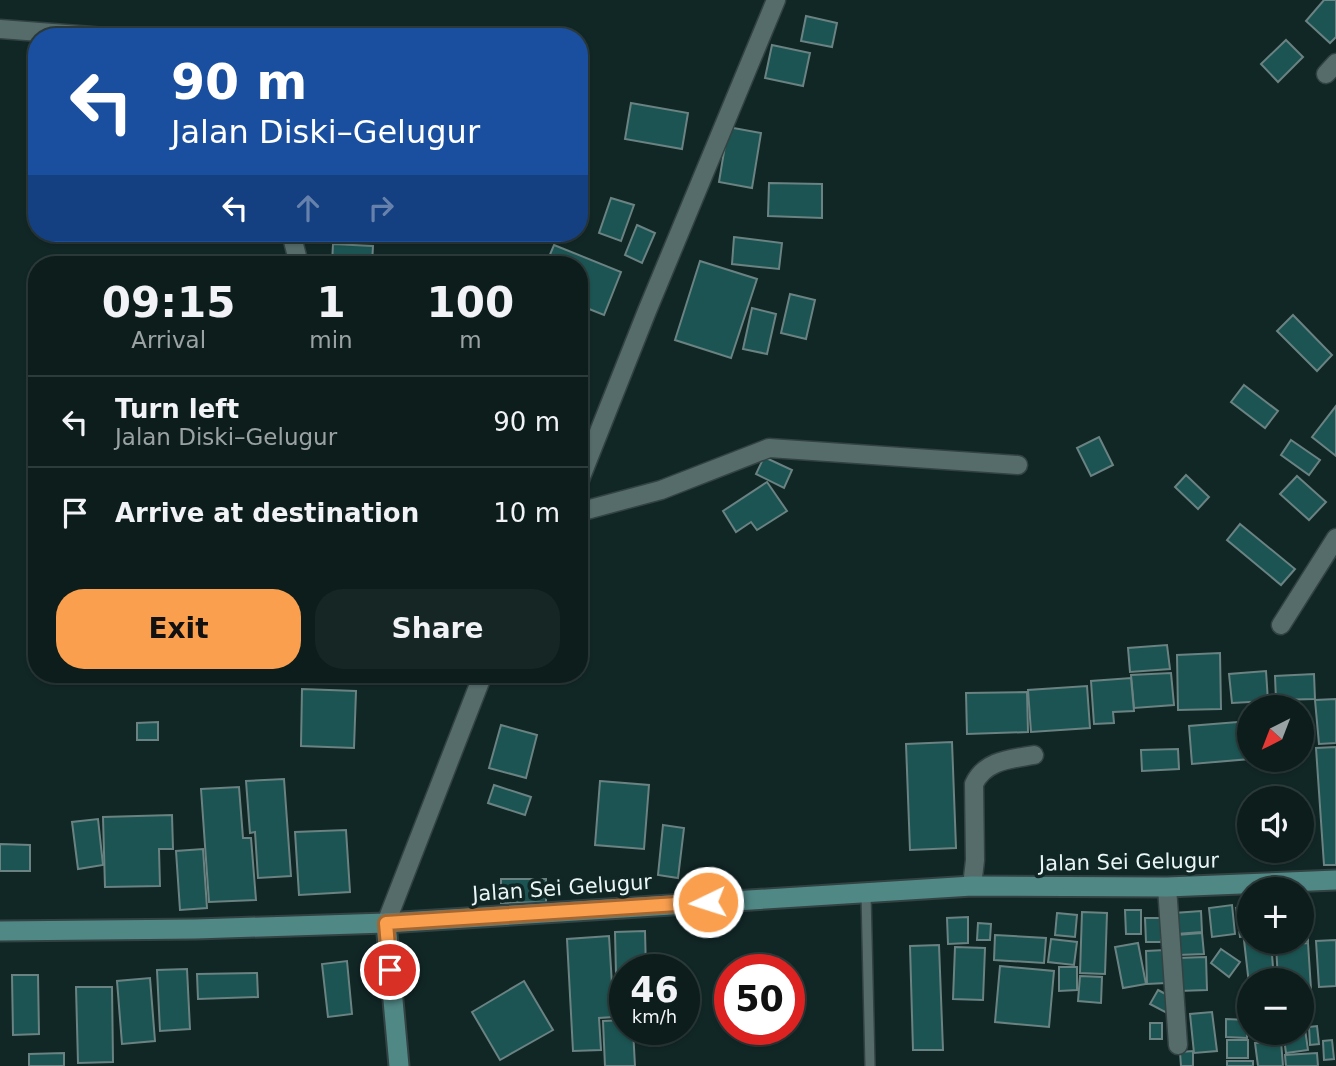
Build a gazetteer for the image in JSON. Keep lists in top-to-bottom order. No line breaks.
{"streets":{"main road":["Jalan Sei Gelugur"]},"north":"bottom left","page":{"turn":["90 m","Jalan Diski–Gelugur"],"eta":["09:15","Arrival","1","min","100","m"],"list":[{"name":"Turn left","note":"Jalan Diski–Gelugur","value":"90 m"},{"name":"Arrive at destination","value":"10 m"}],"buttons":["Exit","Share"],"map_buttons":["+","−"],"speed":"46 km/h","limit":"50"}}
